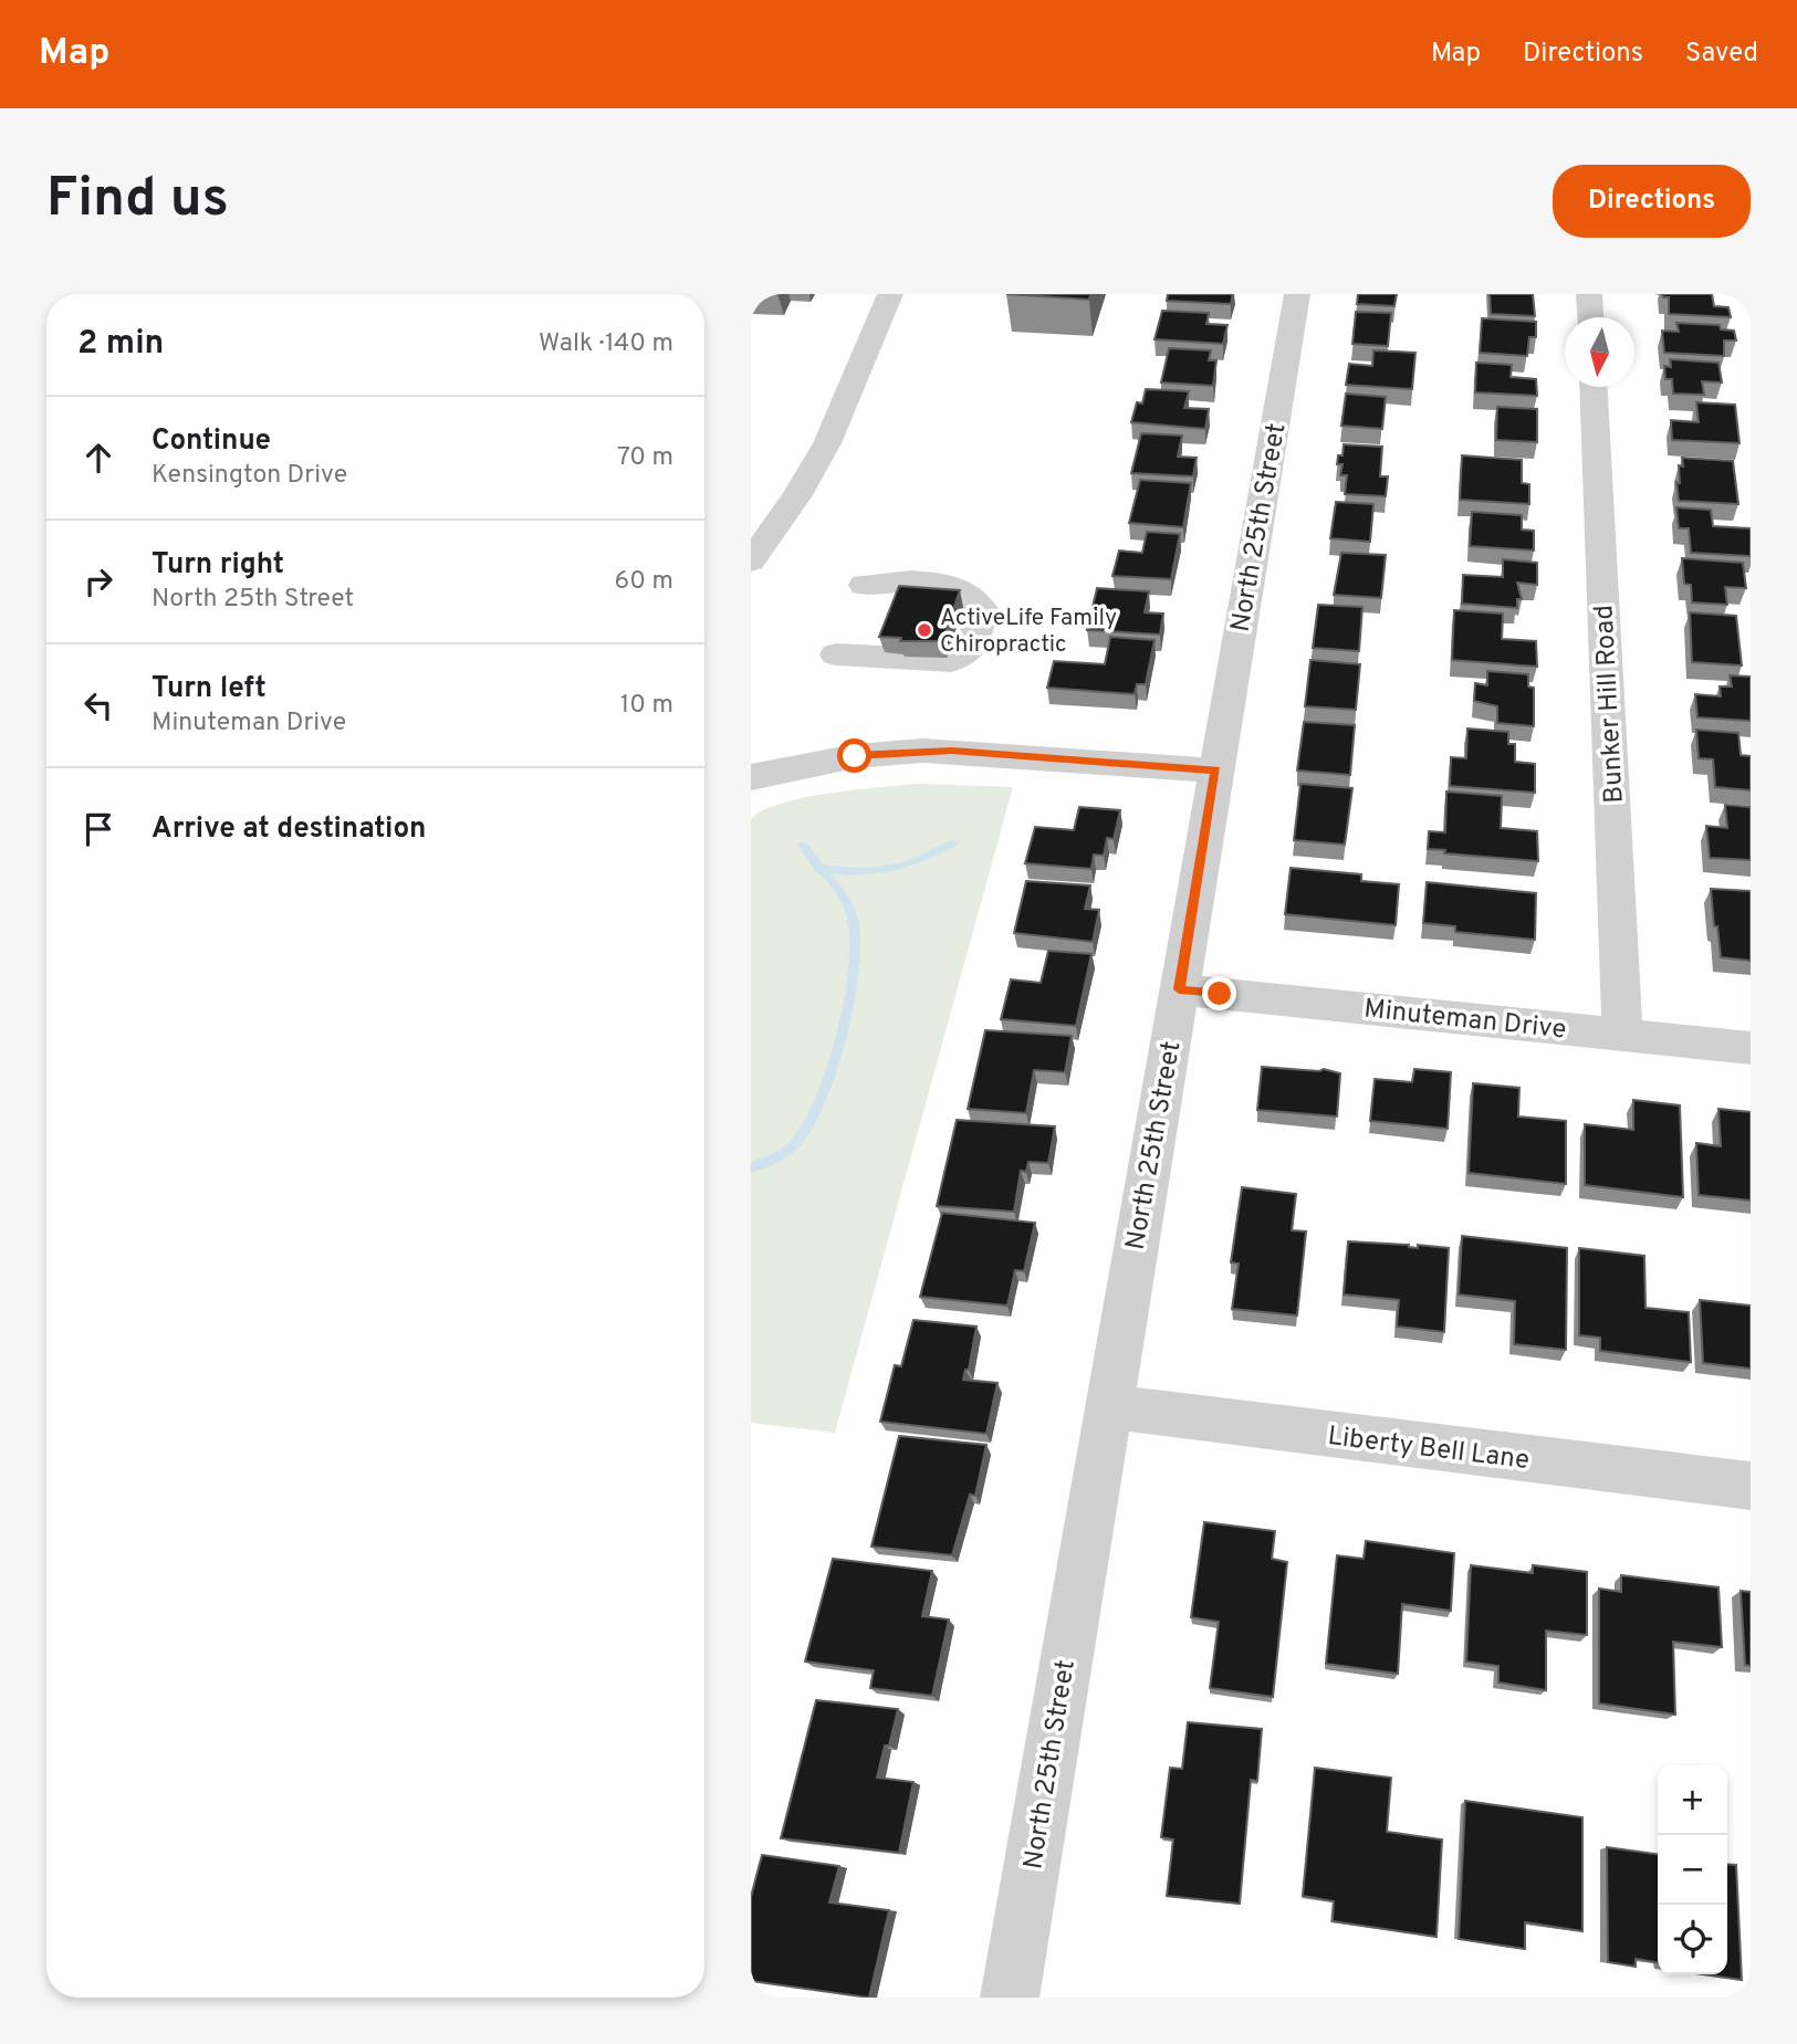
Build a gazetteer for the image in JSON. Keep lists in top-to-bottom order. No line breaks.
{"streets":{"street":["North 25th Street","Bunker Hill Road","Minuteman Drive","Liberty Bell Lane"]},"crossings":[["North 25th Street","Minuteman Drive"],["North 25th Street","Liberty Bell Lane"],["Bunker Hill Road","Minuteman Drive"]],"places":["ActiveLife Family Chiropractic"],"north":"bottom","page":{"header":"Map","nav":["Map","Directions","Saved"],"buttons":"Directions","title":"Find us","heading":["2 min","Walk · 140 m"],"list":[["Continue","Kensington Drive","70 m"],["Turn right","North 25th Street","60 m"],["Turn left","Minuteman Drive","10 m"],"Arrive at destination"],"map_buttons":["+","−"]}}
